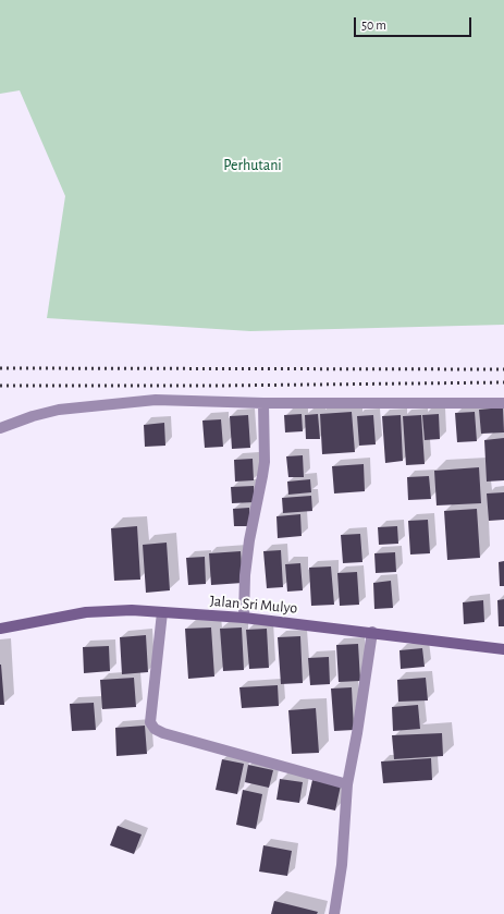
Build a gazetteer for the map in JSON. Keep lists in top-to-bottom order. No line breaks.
{"streets":{"main road":["Jalan Sri Mulyo"]},"parks":["Perhutani"],"scale_bar":"50 m"}
